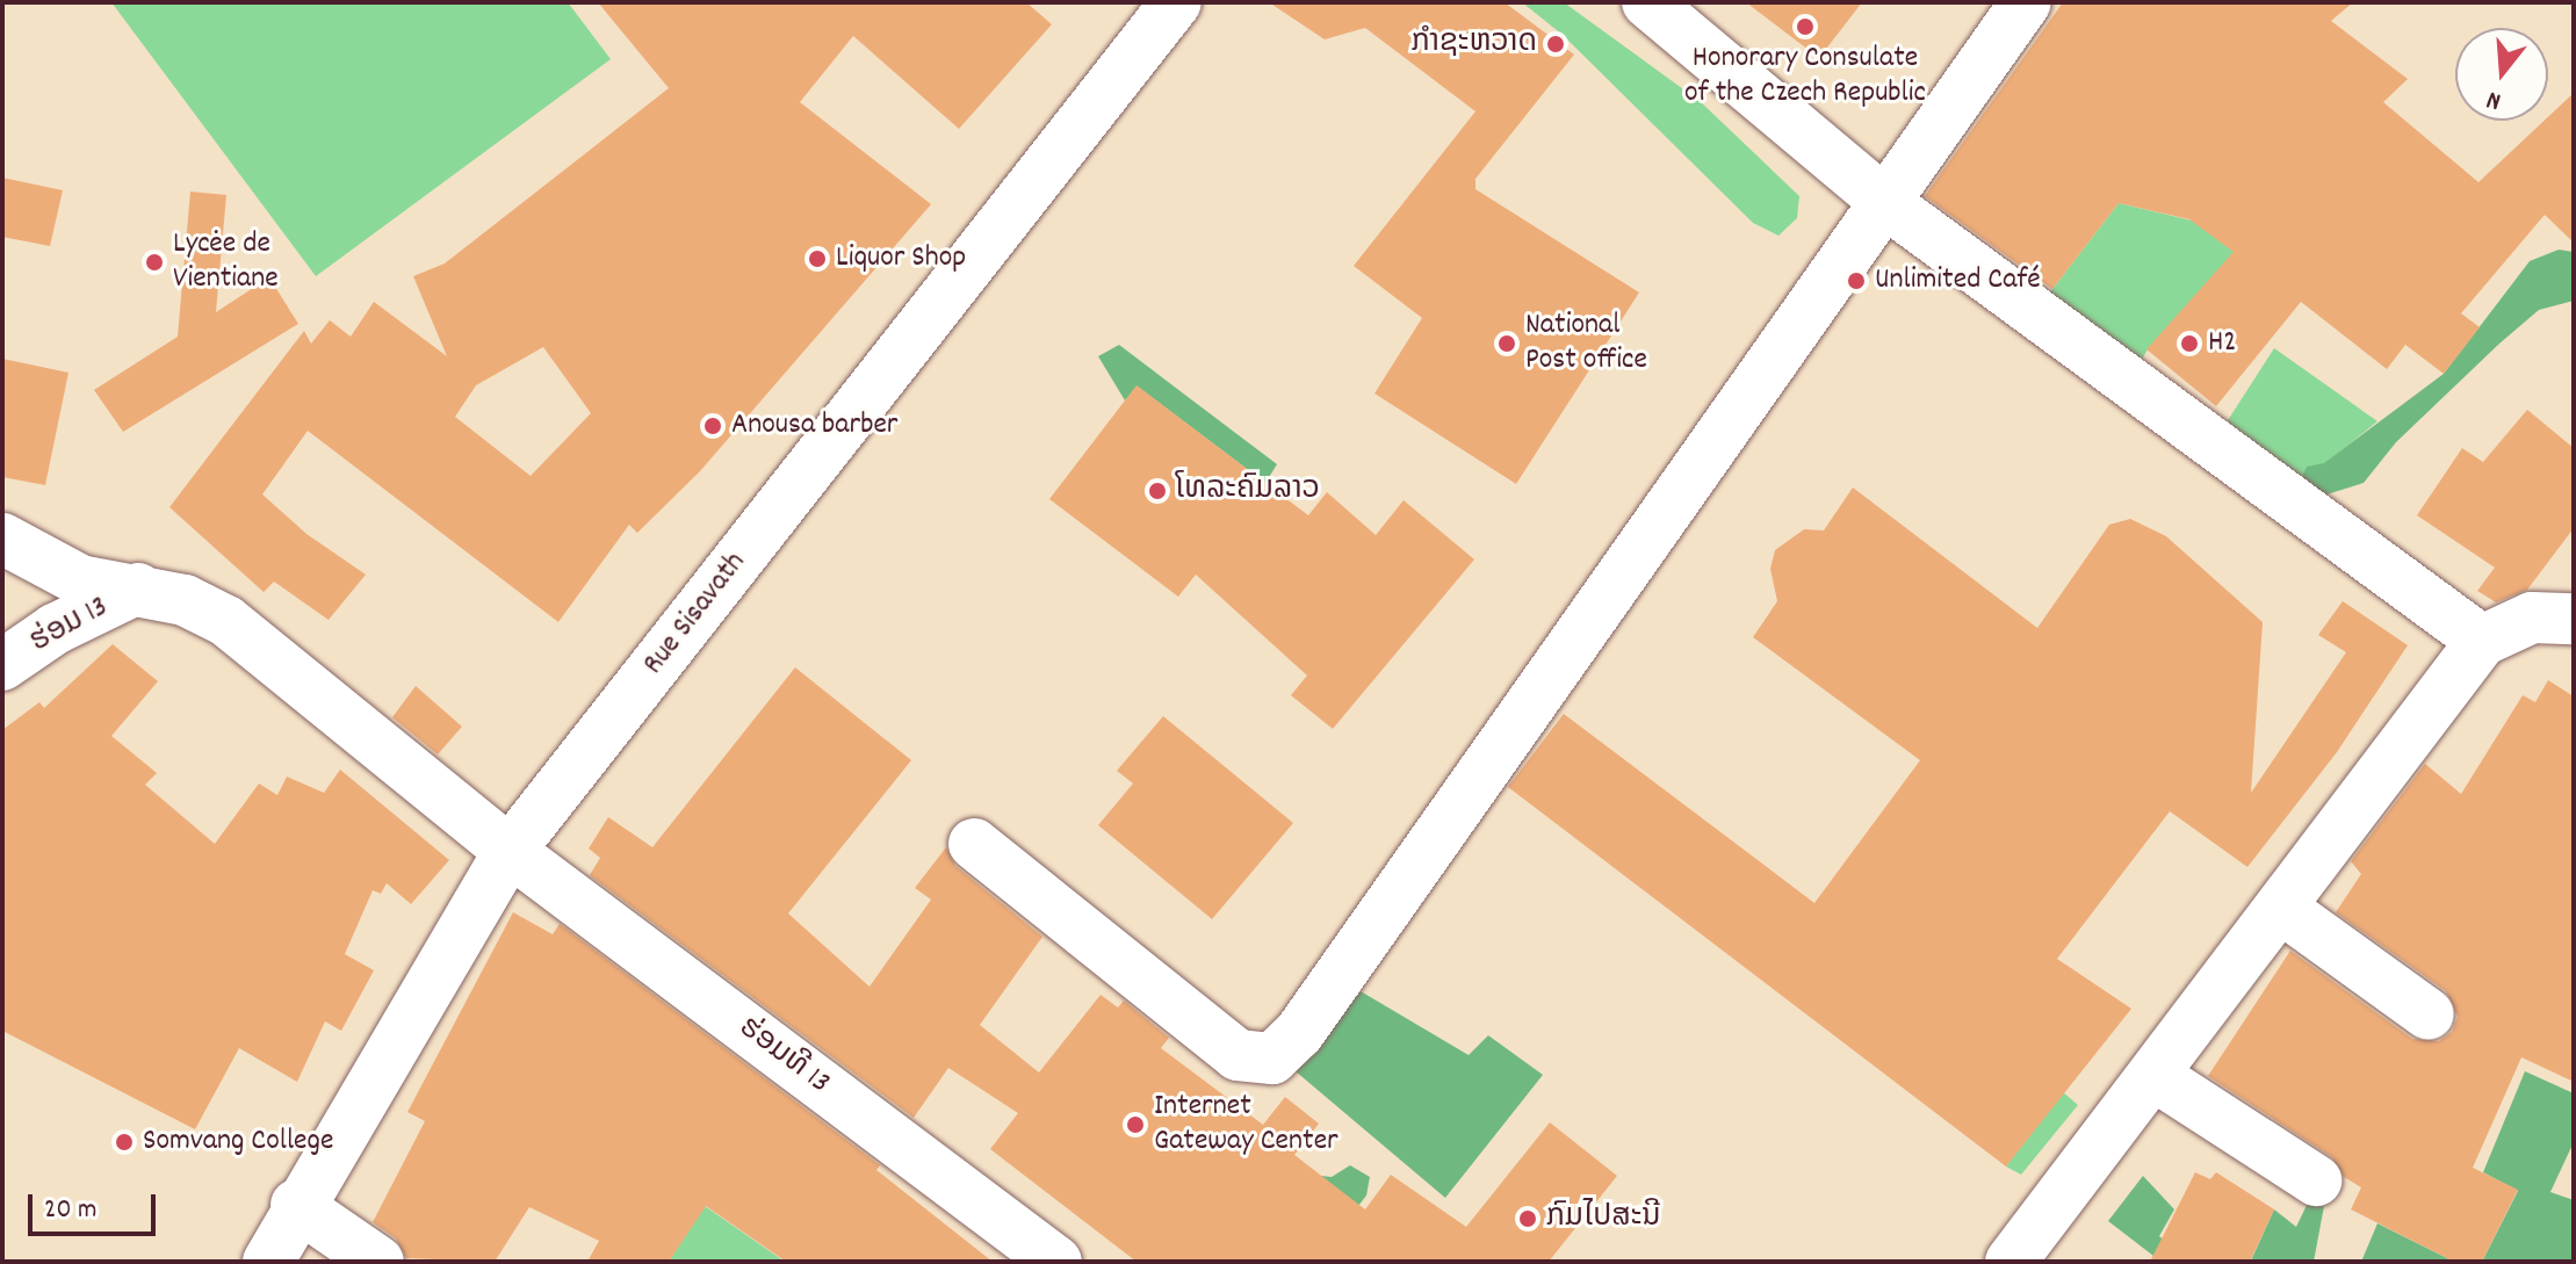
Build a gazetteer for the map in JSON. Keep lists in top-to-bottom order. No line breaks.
{"streets":{"street":["Rue Sisavath","ຮ່ອມ 13","ຮ່ອມທີ 13"]},"crossings":[["Rue Sisavath","ຮ່ອມທີ 13"],["ຮ່ອມ 13","ຮ່ອມທີ 13"]],"places":["Honorary Consulate of the Czech Republic","ກໍາຊະຫວາດ","Liquor Shop","Lycėe de Vientiane","Unlimited Café","National Post office","H2","Anousa barber","ໂທລະຄົມລາວ","Internet Gateway Center","Somvang College","ກົມໄປສະນີ"],"scale_bar":"20 m","north":"bottom"}
